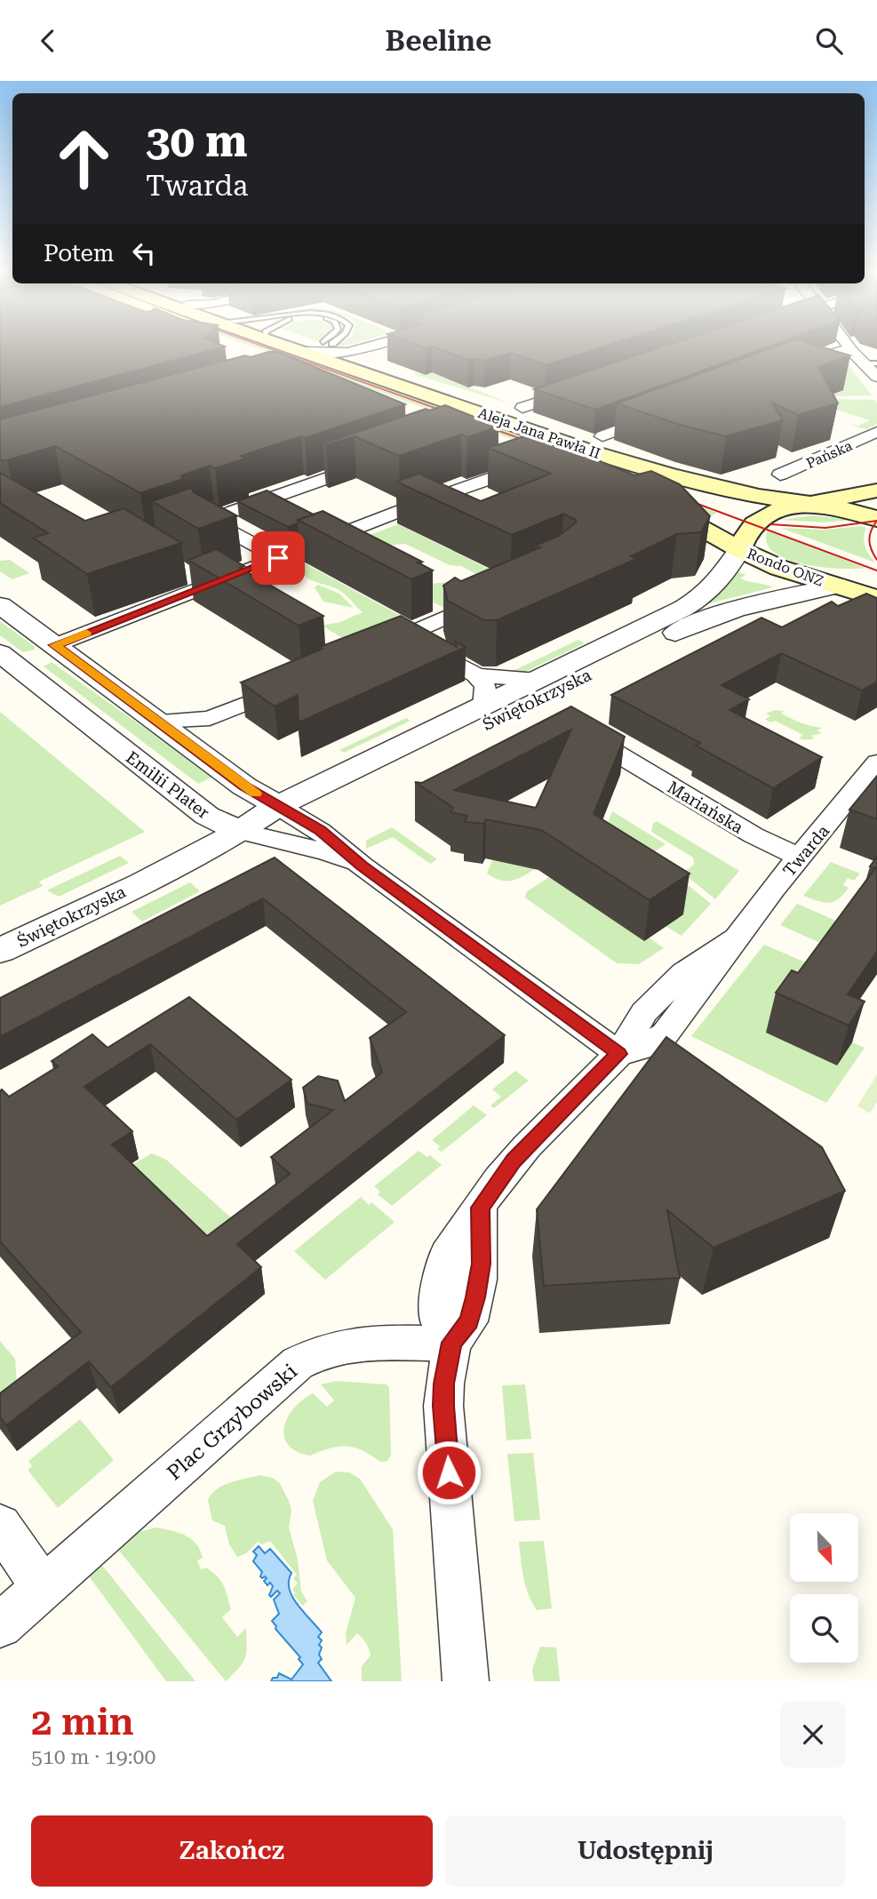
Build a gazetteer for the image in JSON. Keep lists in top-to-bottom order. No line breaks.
{"streets":{"main road":["Aleja Jana Pawła II","Rondo ONZ"],"street":["Pańska","Świętokrzyska","Emilii Plater","Mariańska","Twarda","Plac Grzybowski"]},"crossings":[["Aleja Jana Pawła II","Rondo ONZ"],["Rondo ONZ","Świętokrzyska"],["Świętokrzyska","Emilii Plater"],["Emilii Plater","Twarda"],["Mariańska","Twarda"],["Twarda","Plac Grzybowski"]],"north":"bottom right","page":{"header":"Beeline","turn":["30 m","Twarda"],"then":"Potem","heading":["2 min","510 m · 19:00"],"buttons":["Zakończ","Udostępnij"]}}
